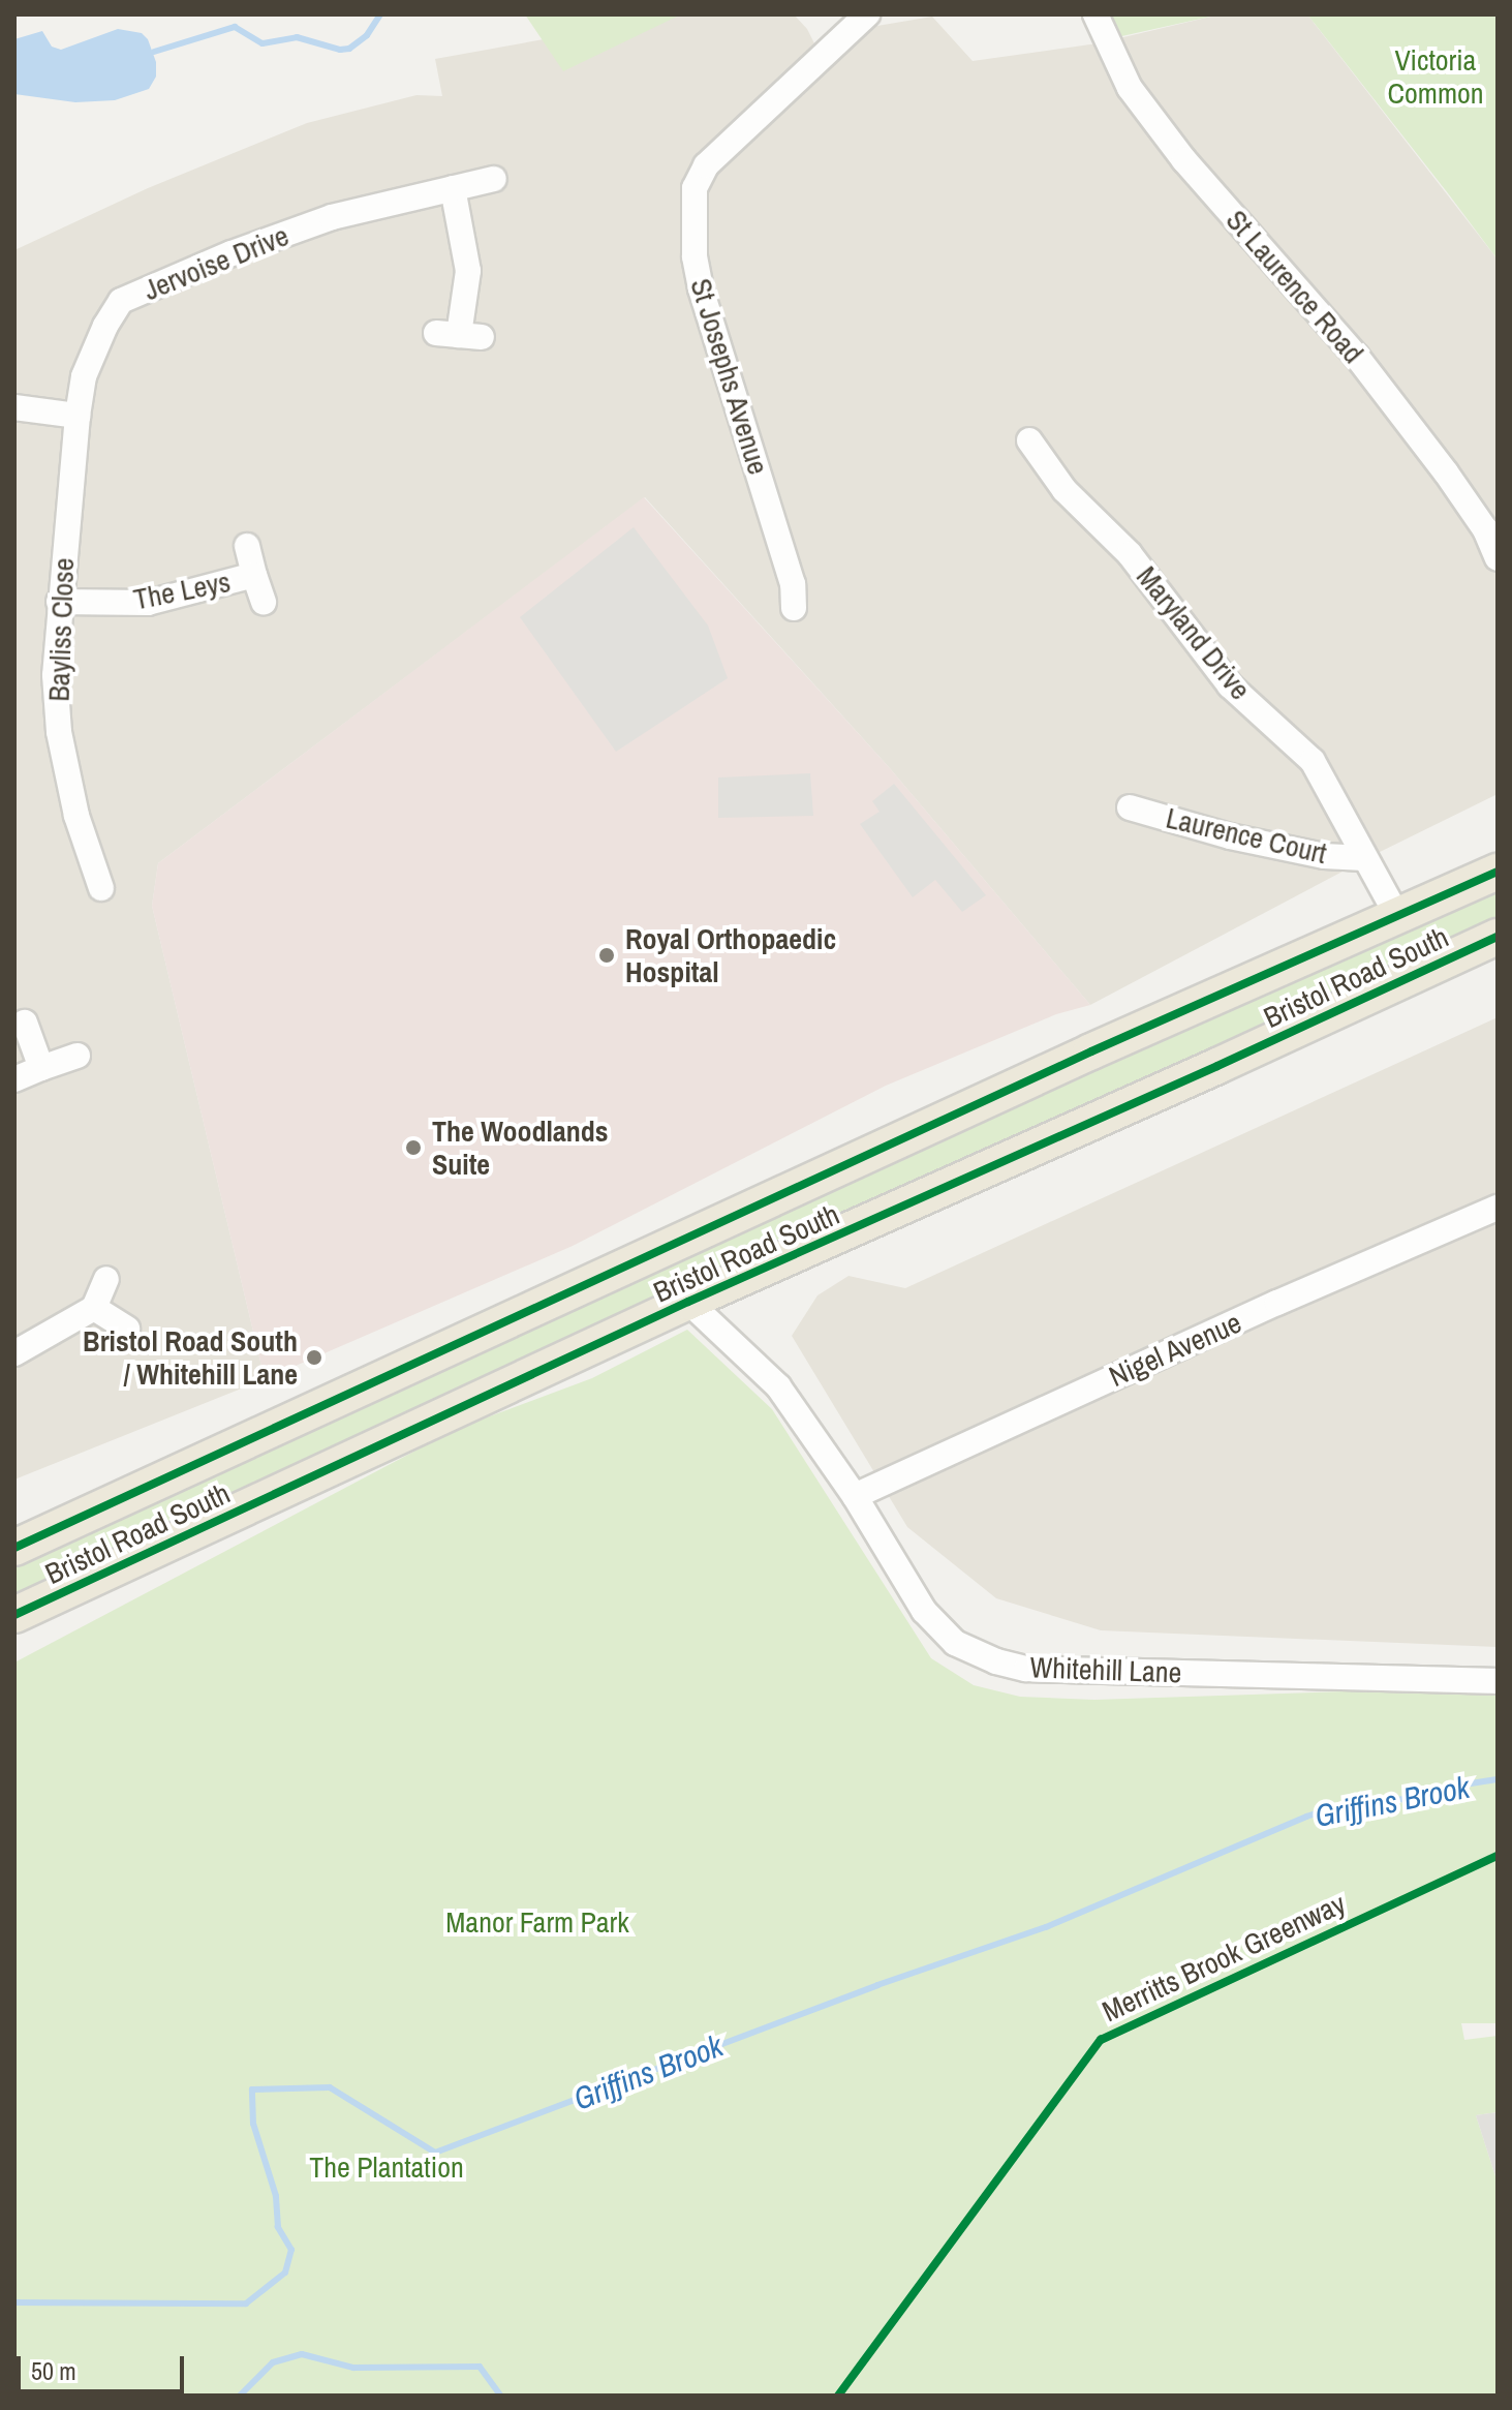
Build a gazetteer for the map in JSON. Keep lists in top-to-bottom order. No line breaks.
{"streets":{"highway":["Bristol Road South"],"street":["Jervoise Drive","St Laurence Road","St Josephs Avenue","The Leys","Bayliss Close","Maryland Drive","Laurence Court","Nigel Avenue","Whitehill Lane"],"cycle path":["Merritts Brook Greenway"]},"crossings":[["Jervoise Drive","Bayliss Close"],["The Leys","Bayliss Close"],["Maryland Drive","Laurence Court"],["Maryland Drive","Bristol Road South"],["Bristol Road South","Whitehill Lane"],["Nigel Avenue","Whitehill Lane"]],"water":["Griffins Brook"],"parks":["Victoria Common","Manor Farm Park","The Plantation"],"places":["Royal Orthopaedic Hospital","The Woodlands Suite","Bristol Road South / Whitehill Lane"],"scale_bar":"50 m"}
